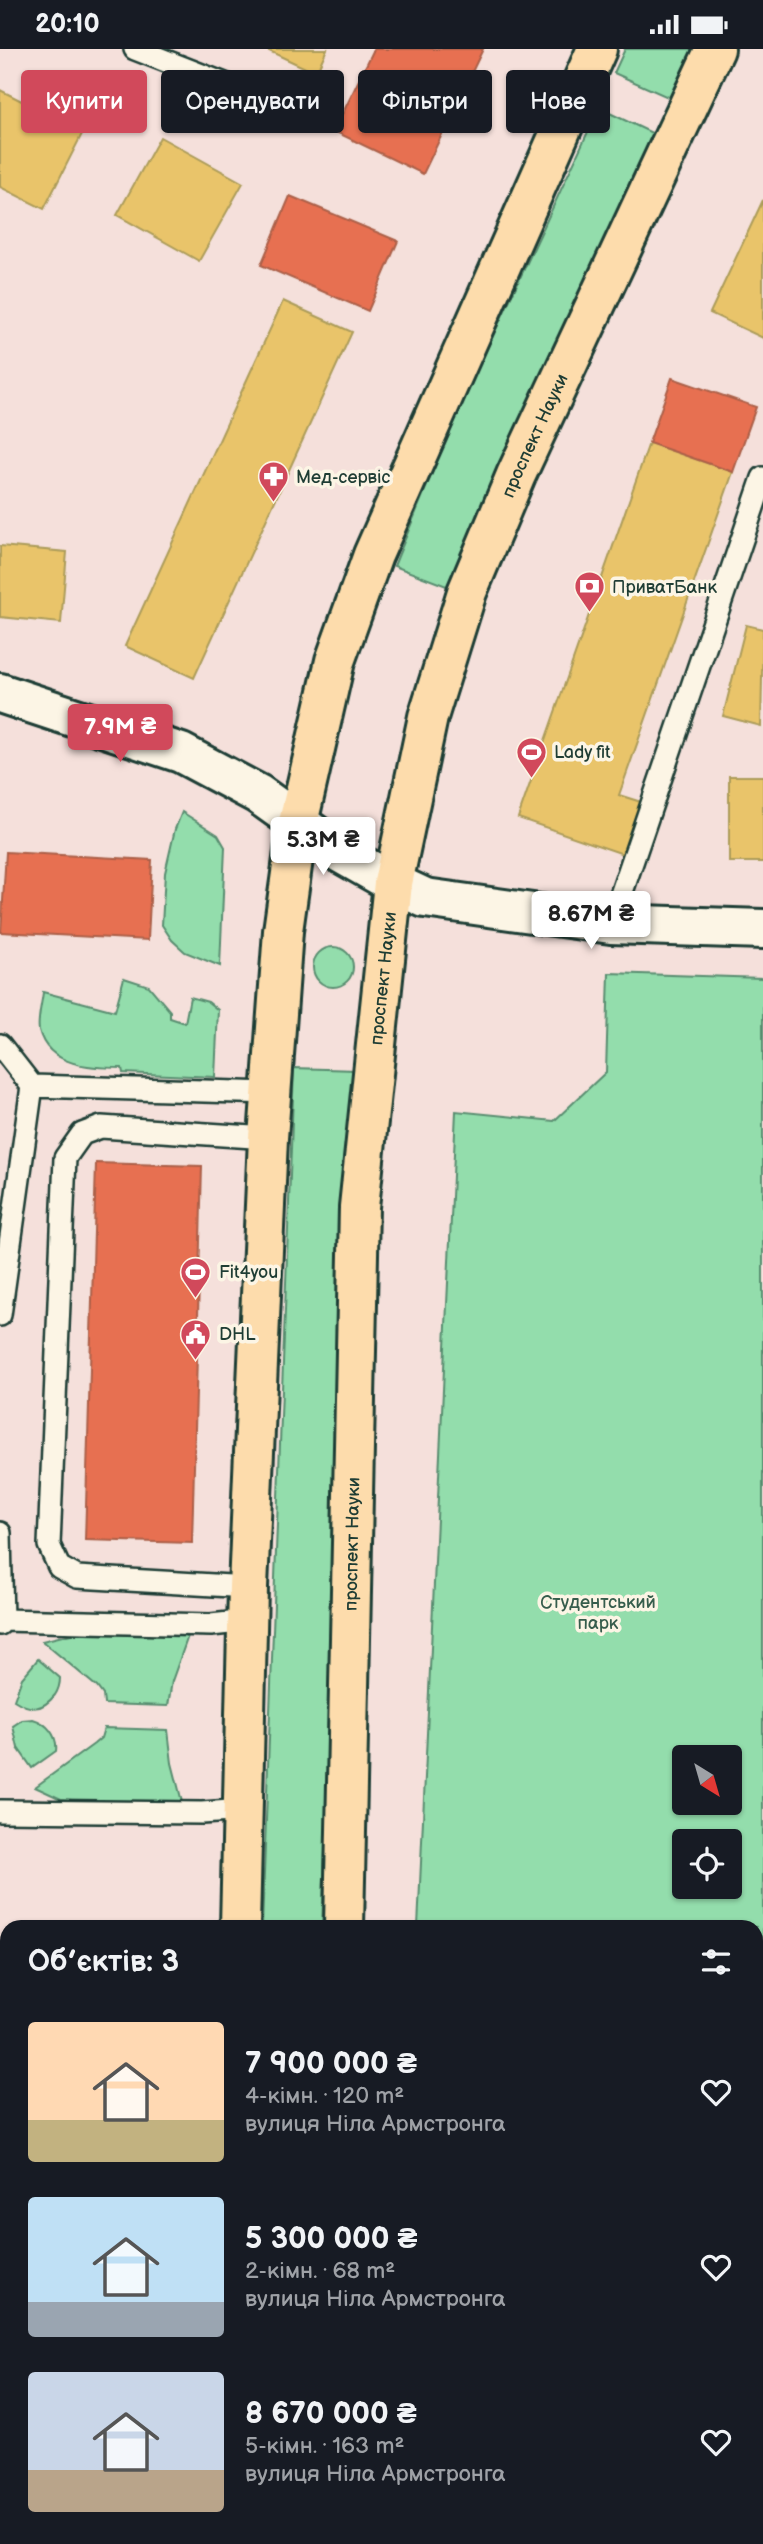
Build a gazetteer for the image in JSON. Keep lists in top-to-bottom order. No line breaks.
{"streets":{"main road":["проспект Науки"]},"parks":["Студентський парк"],"places":{"pharmacy":["Мед-сервіс"],"bank":["ПриватБанк"],"sports":["Lady fit","Fit4you"],"public building":["DHL"]},"north":"bottom right","page":{"status":"20:10","chip":["Купити","Орендувати","Фільтри","Нове"],"price":["7.9M ₴","5.3M ₴","8.67M ₴"],"heading":"Об’єктів: 3","list":[{"name":"7 900 000 ₴","note":"4-кімн. · 120 m² · вулиця Ніла Армстронга"},{"name":"5 300 000 ₴","note":"2-кімн. · 68 m² · вулиця Ніла Армстронга"},{"name":"8 670 000 ₴","note":"5-кімн. · 163 m² · вулиця Ніла Армстронга"}]}}
